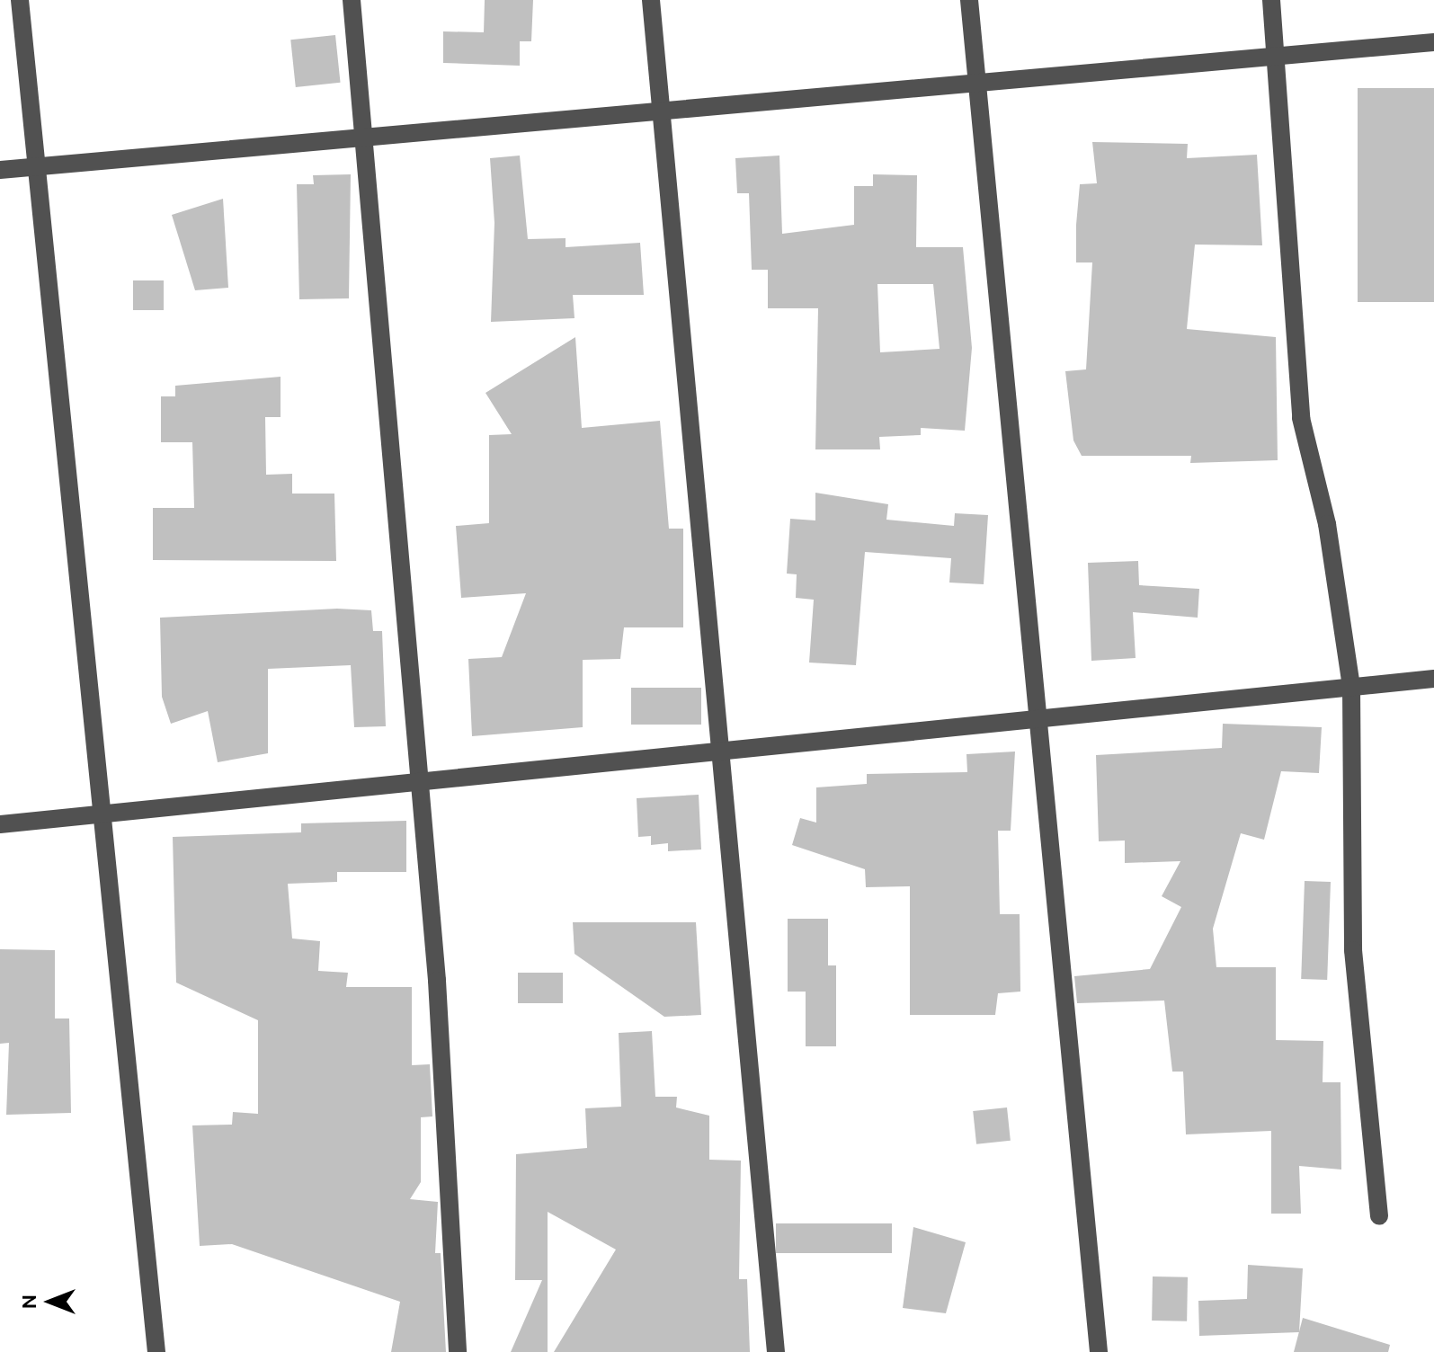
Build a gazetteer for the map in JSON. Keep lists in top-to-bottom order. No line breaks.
{"north":"left"}
